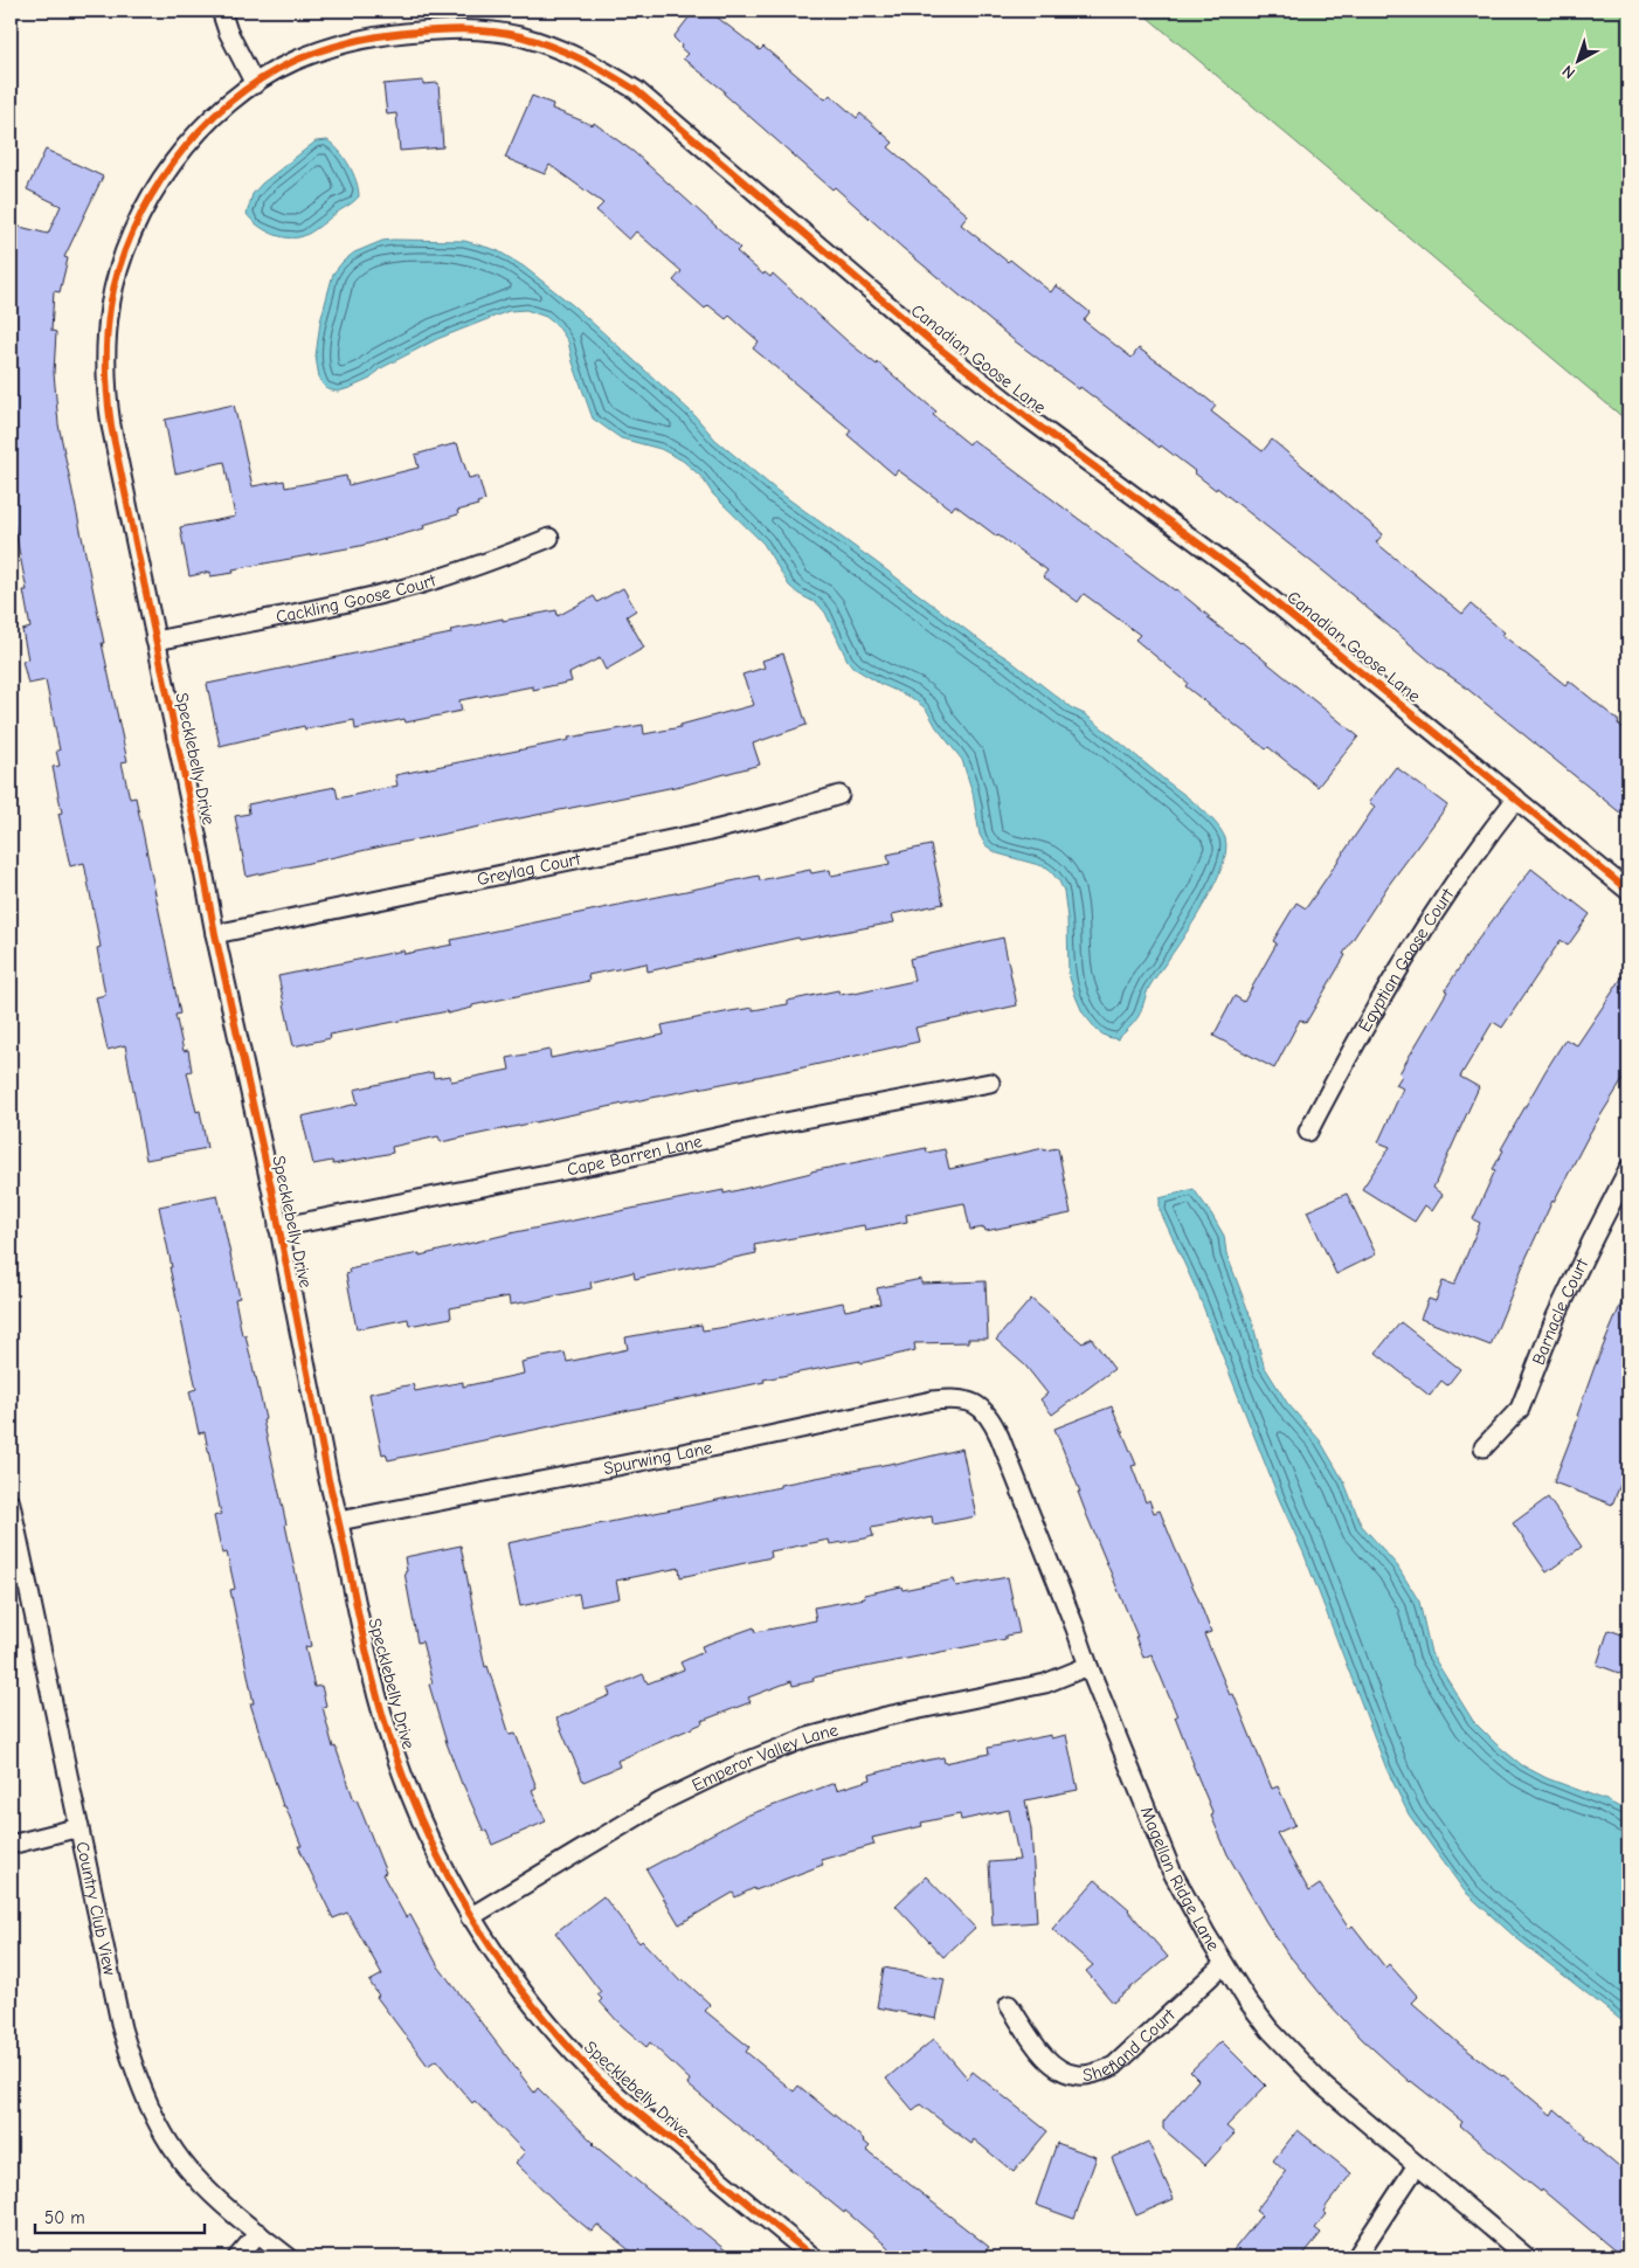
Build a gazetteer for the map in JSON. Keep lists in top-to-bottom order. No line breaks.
{"streets":{"street":["Canadian Goose Lane","Cackling Goose Court","Specklebelly Drive","Greylag Court","Egyptian Goose Court","Cape Barren Lane","Barnacle Court","Spurwing Lane","Emperor Valley Lane","Magellan Ridge Lane","Country Club View","Shetland Court"]},"crossings":[["Canadian Goose Lane","Specklebelly Drive"],["Canadian Goose Lane","Egyptian Goose Court"],["Cackling Goose Court","Specklebelly Drive"],["Specklebelly Drive","Greylag Court"],["Specklebelly Drive","Cape Barren Lane"],["Specklebelly Drive","Spurwing Lane"],["Specklebelly Drive","Emperor Valley Lane"],["Spurwing Lane","Magellan Ridge Lane"],["Emperor Valley Lane","Magellan Ridge Lane"],["Magellan Ridge Lane","Shetland Court"]],"scale_bar":"50 m","north":"bottom left"}
